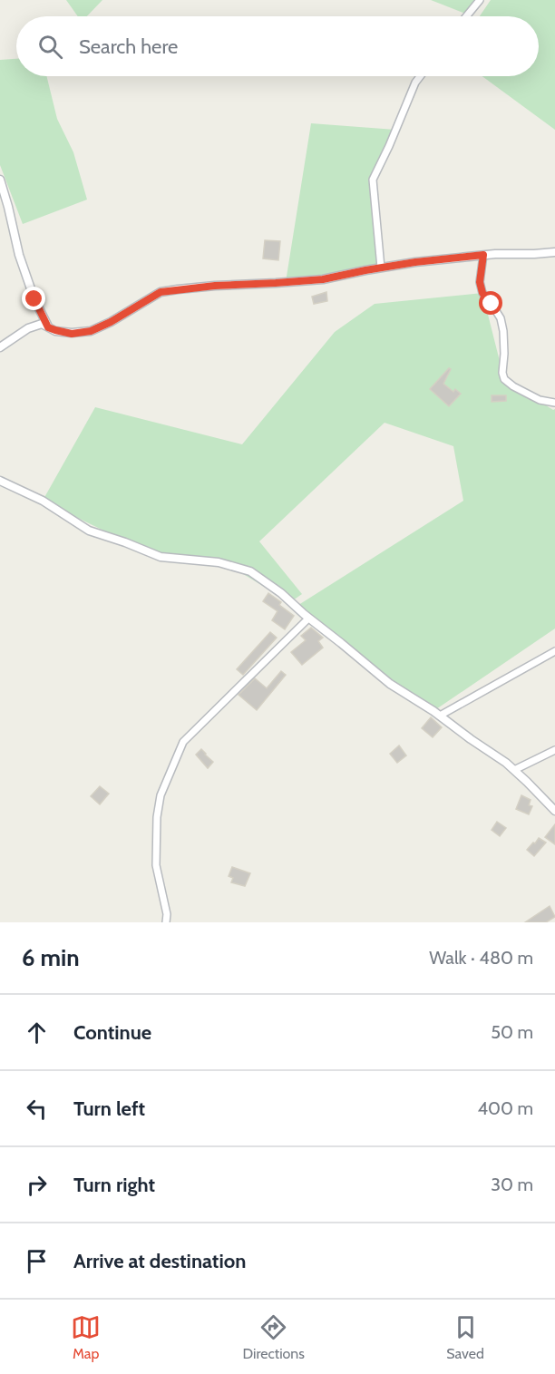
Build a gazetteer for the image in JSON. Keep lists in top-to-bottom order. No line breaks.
{"page":{"search":"Search here","heading":["6 min","Walk · 480 m"],"list":[["Continue","50 m"],["Turn left","400 m"],["Turn right","30 m"],"Arrive at destination"],"nav":["Map","Directions","Saved"]}}
